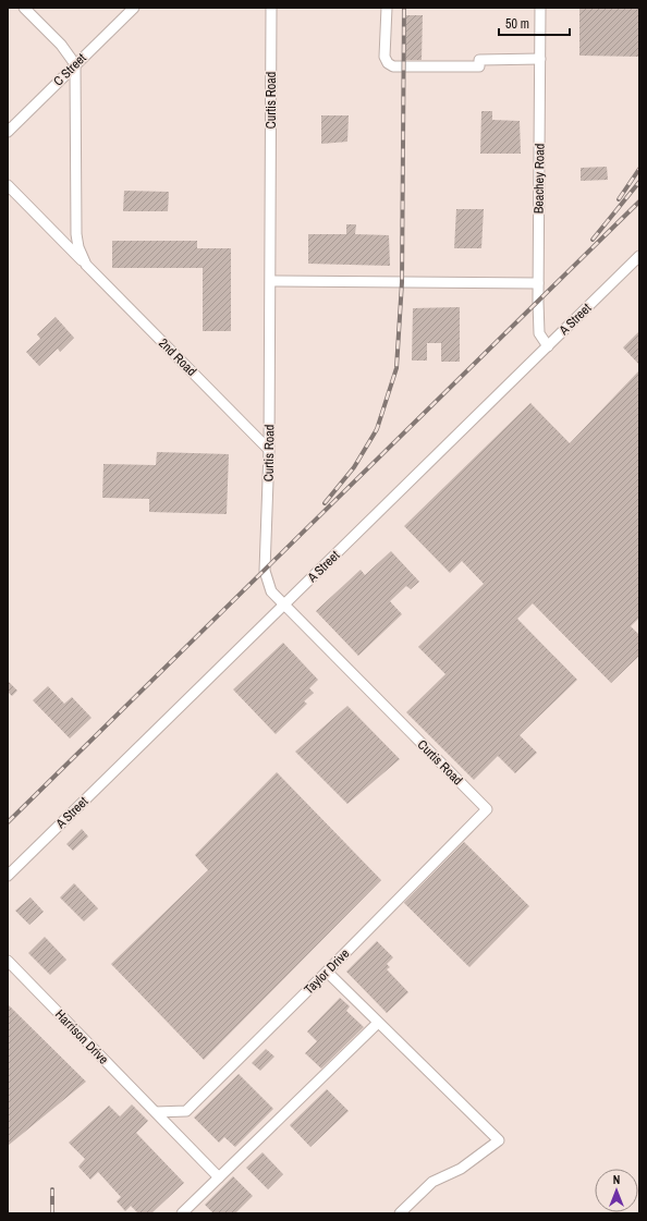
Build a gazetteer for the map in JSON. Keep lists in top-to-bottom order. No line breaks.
{"streets":{"street":["C Street","Curtis Road","Beachey Road","A Street","2nd Road","Taylor Drive","Harrison Drive"]},"crossings":[["C Street","2nd Road"],["Curtis Road","A Street"],["Curtis Road","2nd Road"],["Curtis Road","Taylor Drive"],["Beachey Road","A Street"],["Taylor Drive","Harrison Drive"]],"scale_bar":"50 m","north":"top"}
